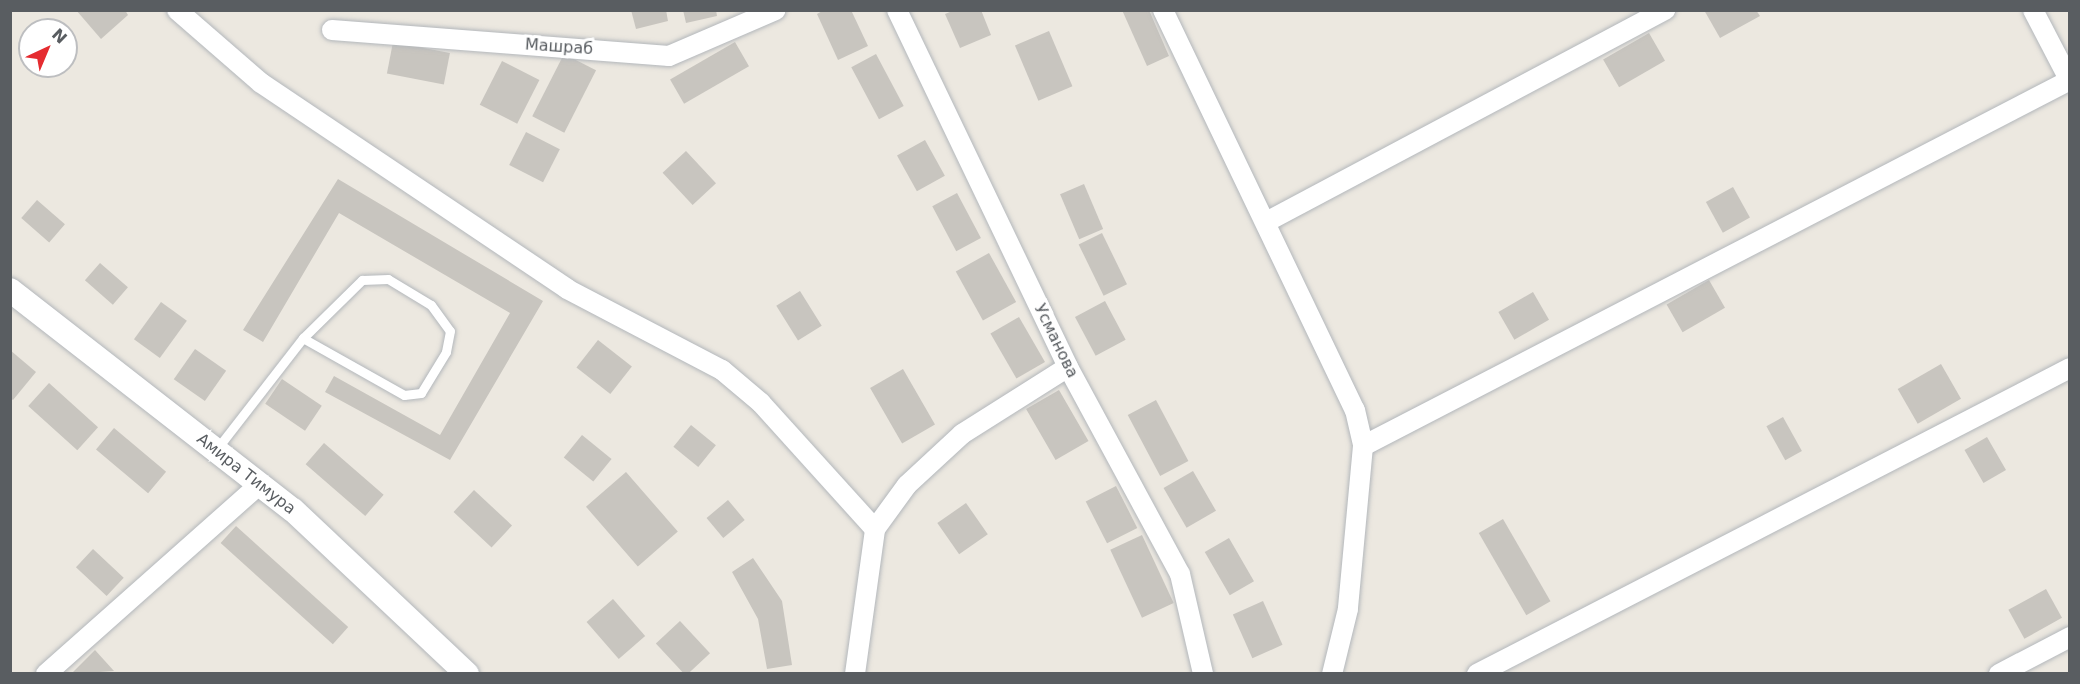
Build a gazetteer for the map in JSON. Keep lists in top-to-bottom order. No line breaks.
{"streets":{"street":["Машраб","Усманова","Амира Тимура"]},"north":"top right"}
